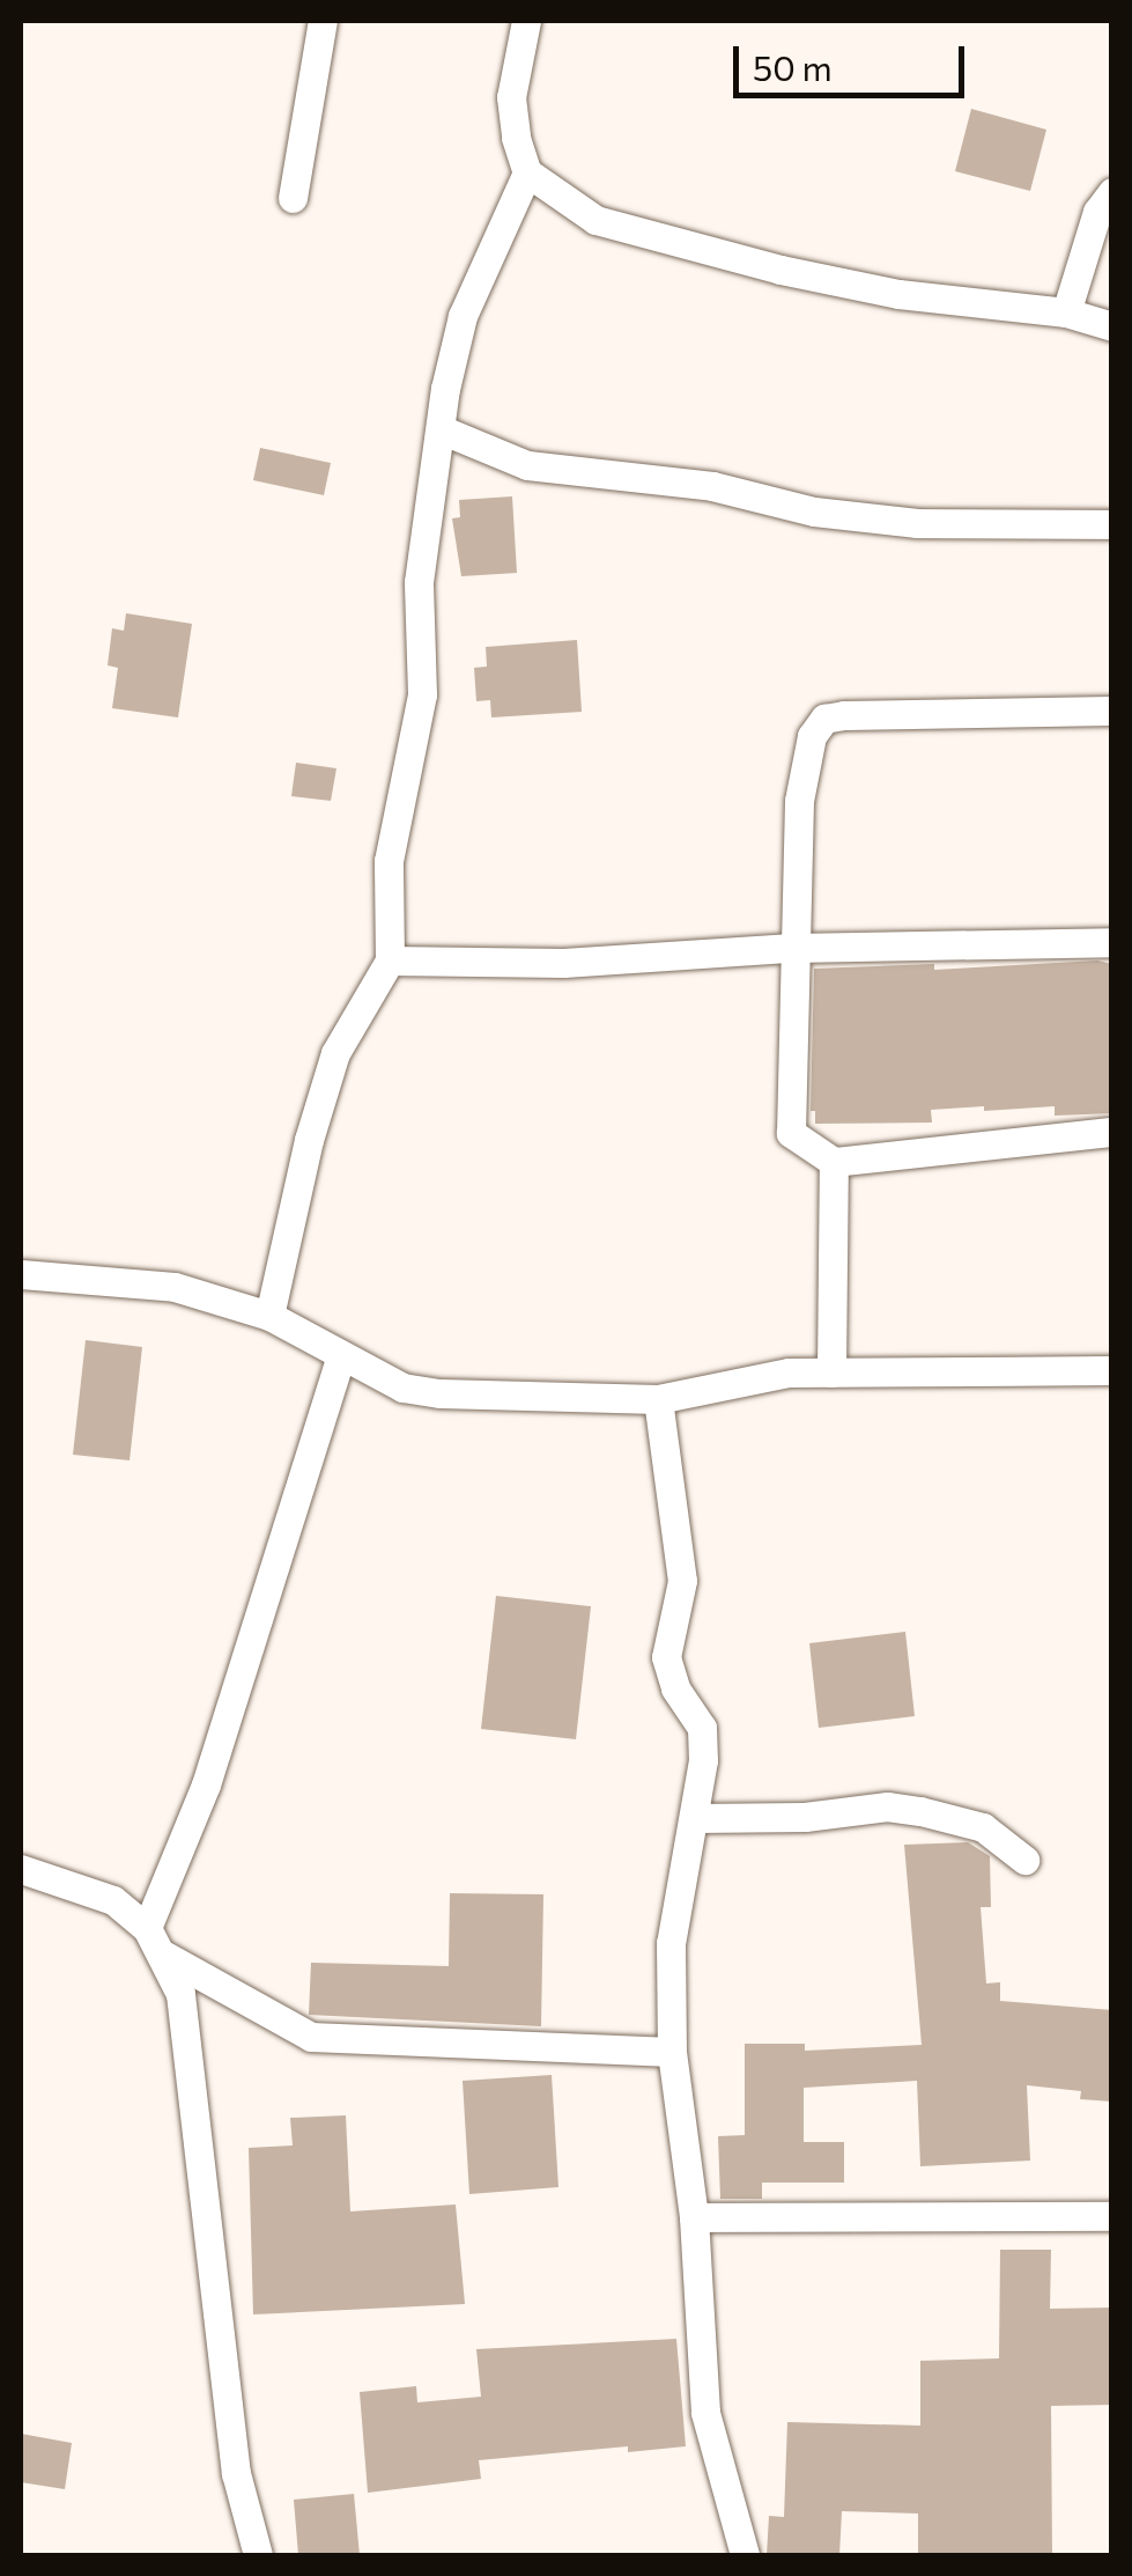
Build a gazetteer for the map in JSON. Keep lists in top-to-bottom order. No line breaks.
{"scale_bar":"50 m"}
